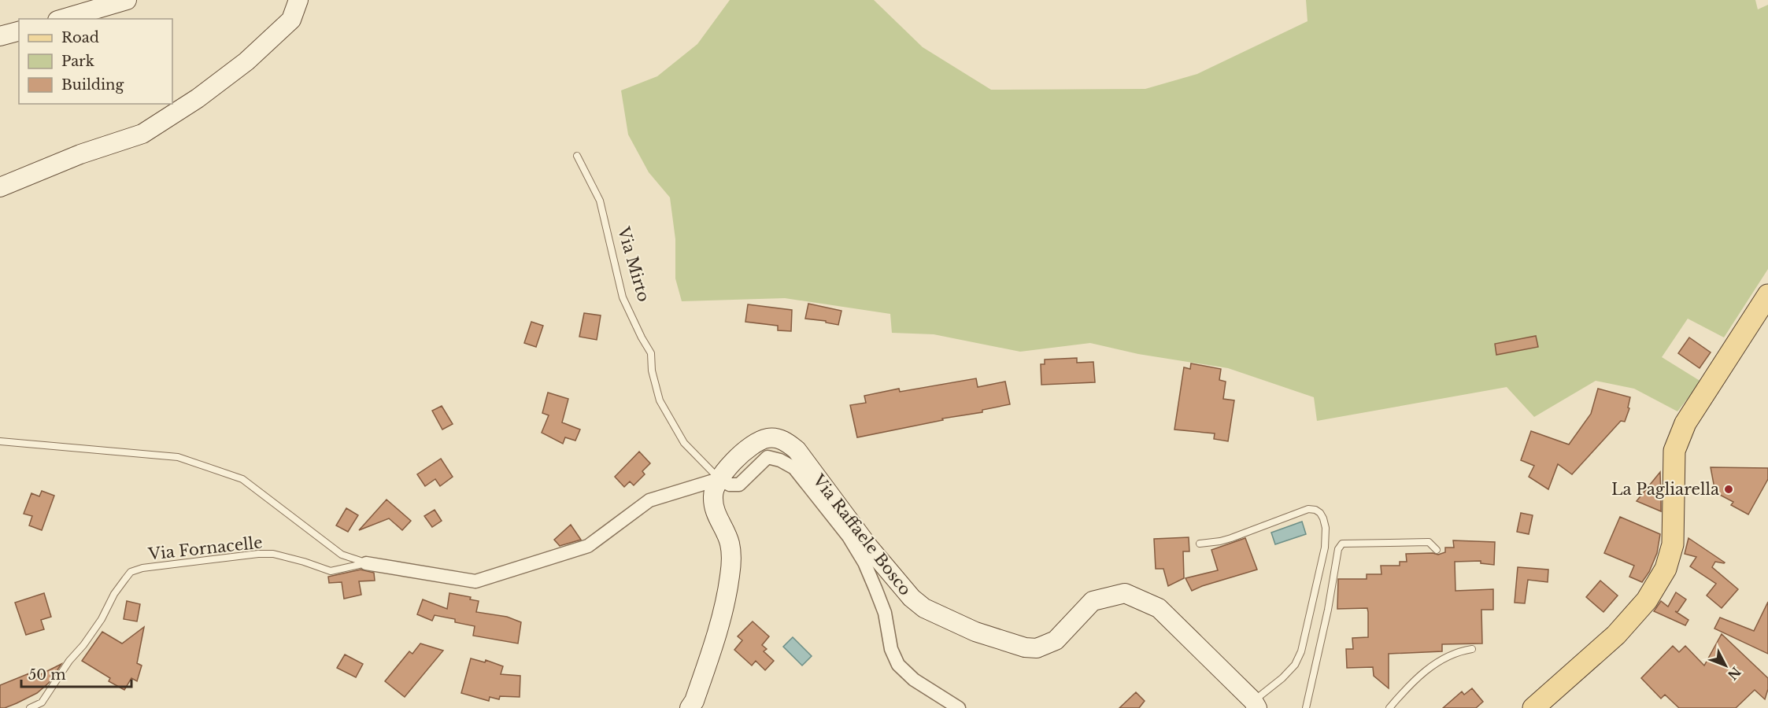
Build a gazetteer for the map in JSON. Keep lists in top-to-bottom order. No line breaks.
{"streets":{"street":["Via Raffaele Bosco"],"lane":["Via Mirto","Via Fornacelle"]},"crossings":[["Via Mirto","Via Raffaele Bosco"]],"places":["La Pagliarella"],"legend":["Road","Park","Building"],"scale_bar":"50 m","north":"bottom right"}
